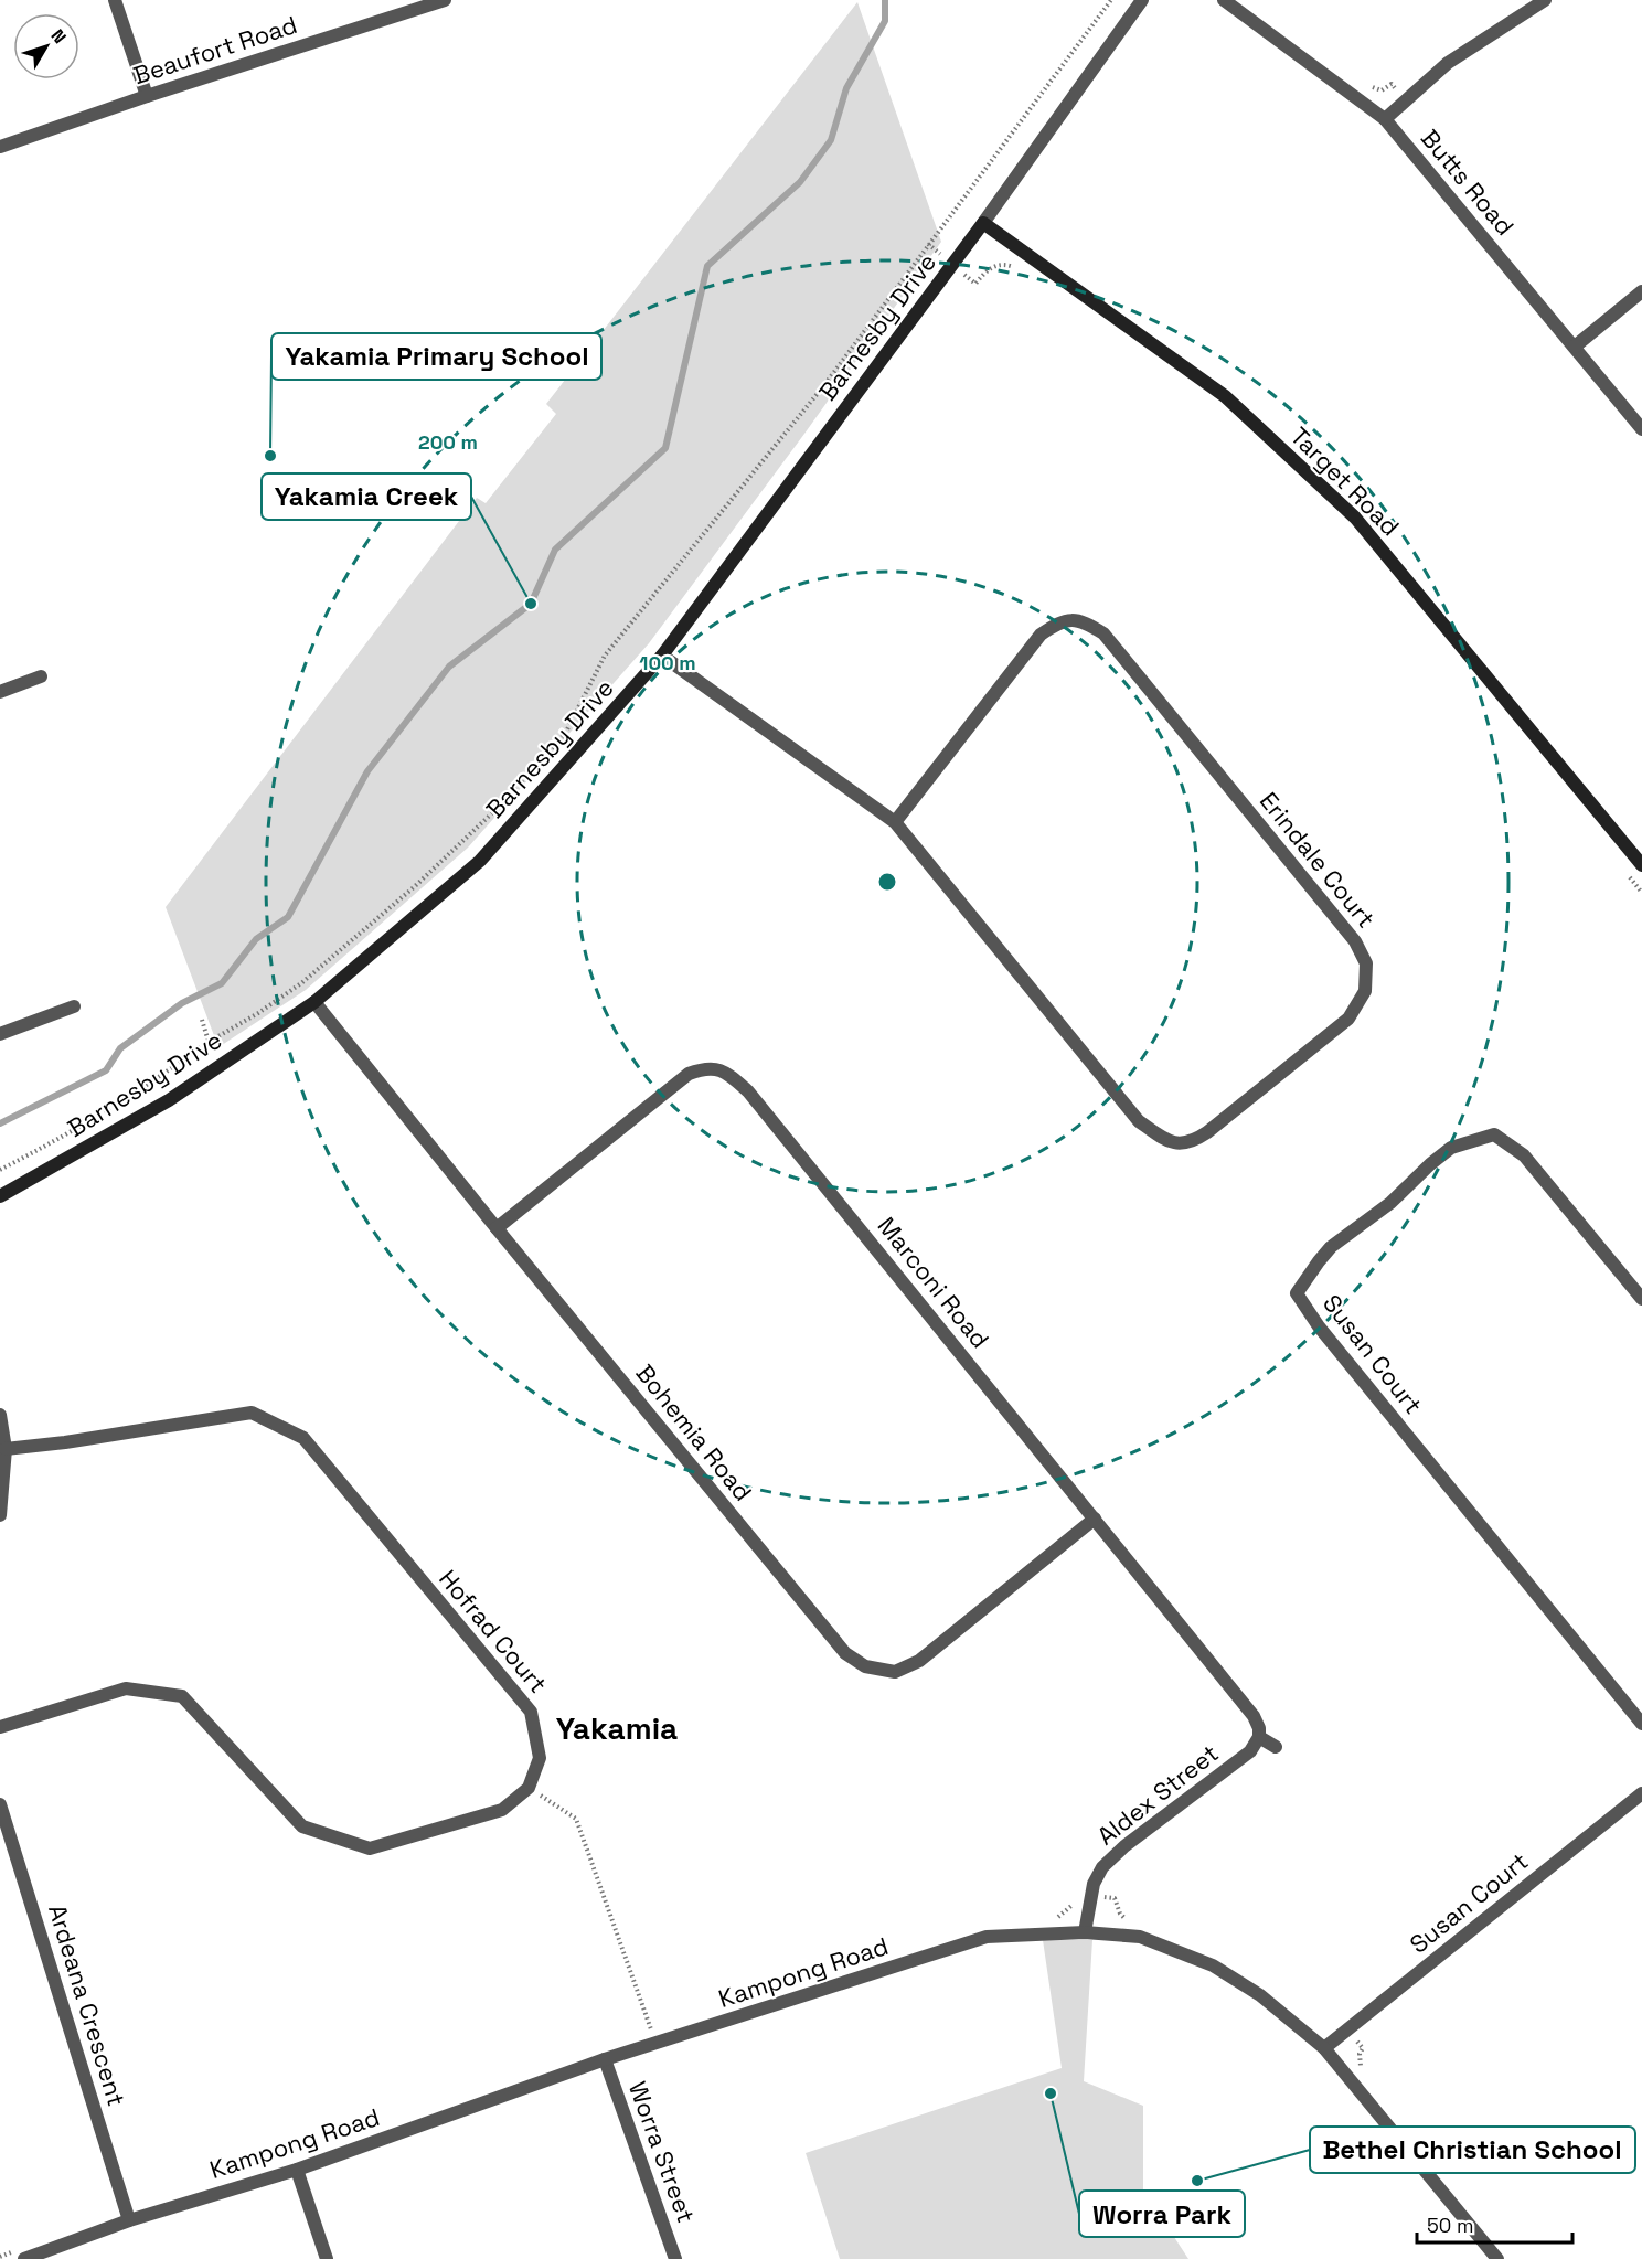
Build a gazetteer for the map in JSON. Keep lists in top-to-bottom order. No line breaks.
{"streets":{"street":["Beaufort Road","Butts Road","Barnesby Drive","Target Road","Erindale Court","Marconi Road","Susan Court","Bohemia Road","Hofrad Court","Aldex Street","Kampong Road","Ardeana Crescent","Worra Street"]},"crossings":[["Barnesby Drive","Target Road"],["Barnesby Drive","Erindale Court"],["Barnesby Drive","Bohemia Road"],["Marconi Road","Bohemia Road"],["Marconi Road","Aldex Street"],["Susan Court","Kampong Road"],["Aldex Street","Kampong Road"],["Kampong Road","Ardeana Crescent"],["Kampong Road","Worra Street"]],"districts":["Yakamia"],"places":["Yakamia Primary School","Yakamia Creek","Worra Park","Bethel Christian School"],"scale_bar":"50 m","north":"top right","rings":["200 m","100 m"]}
